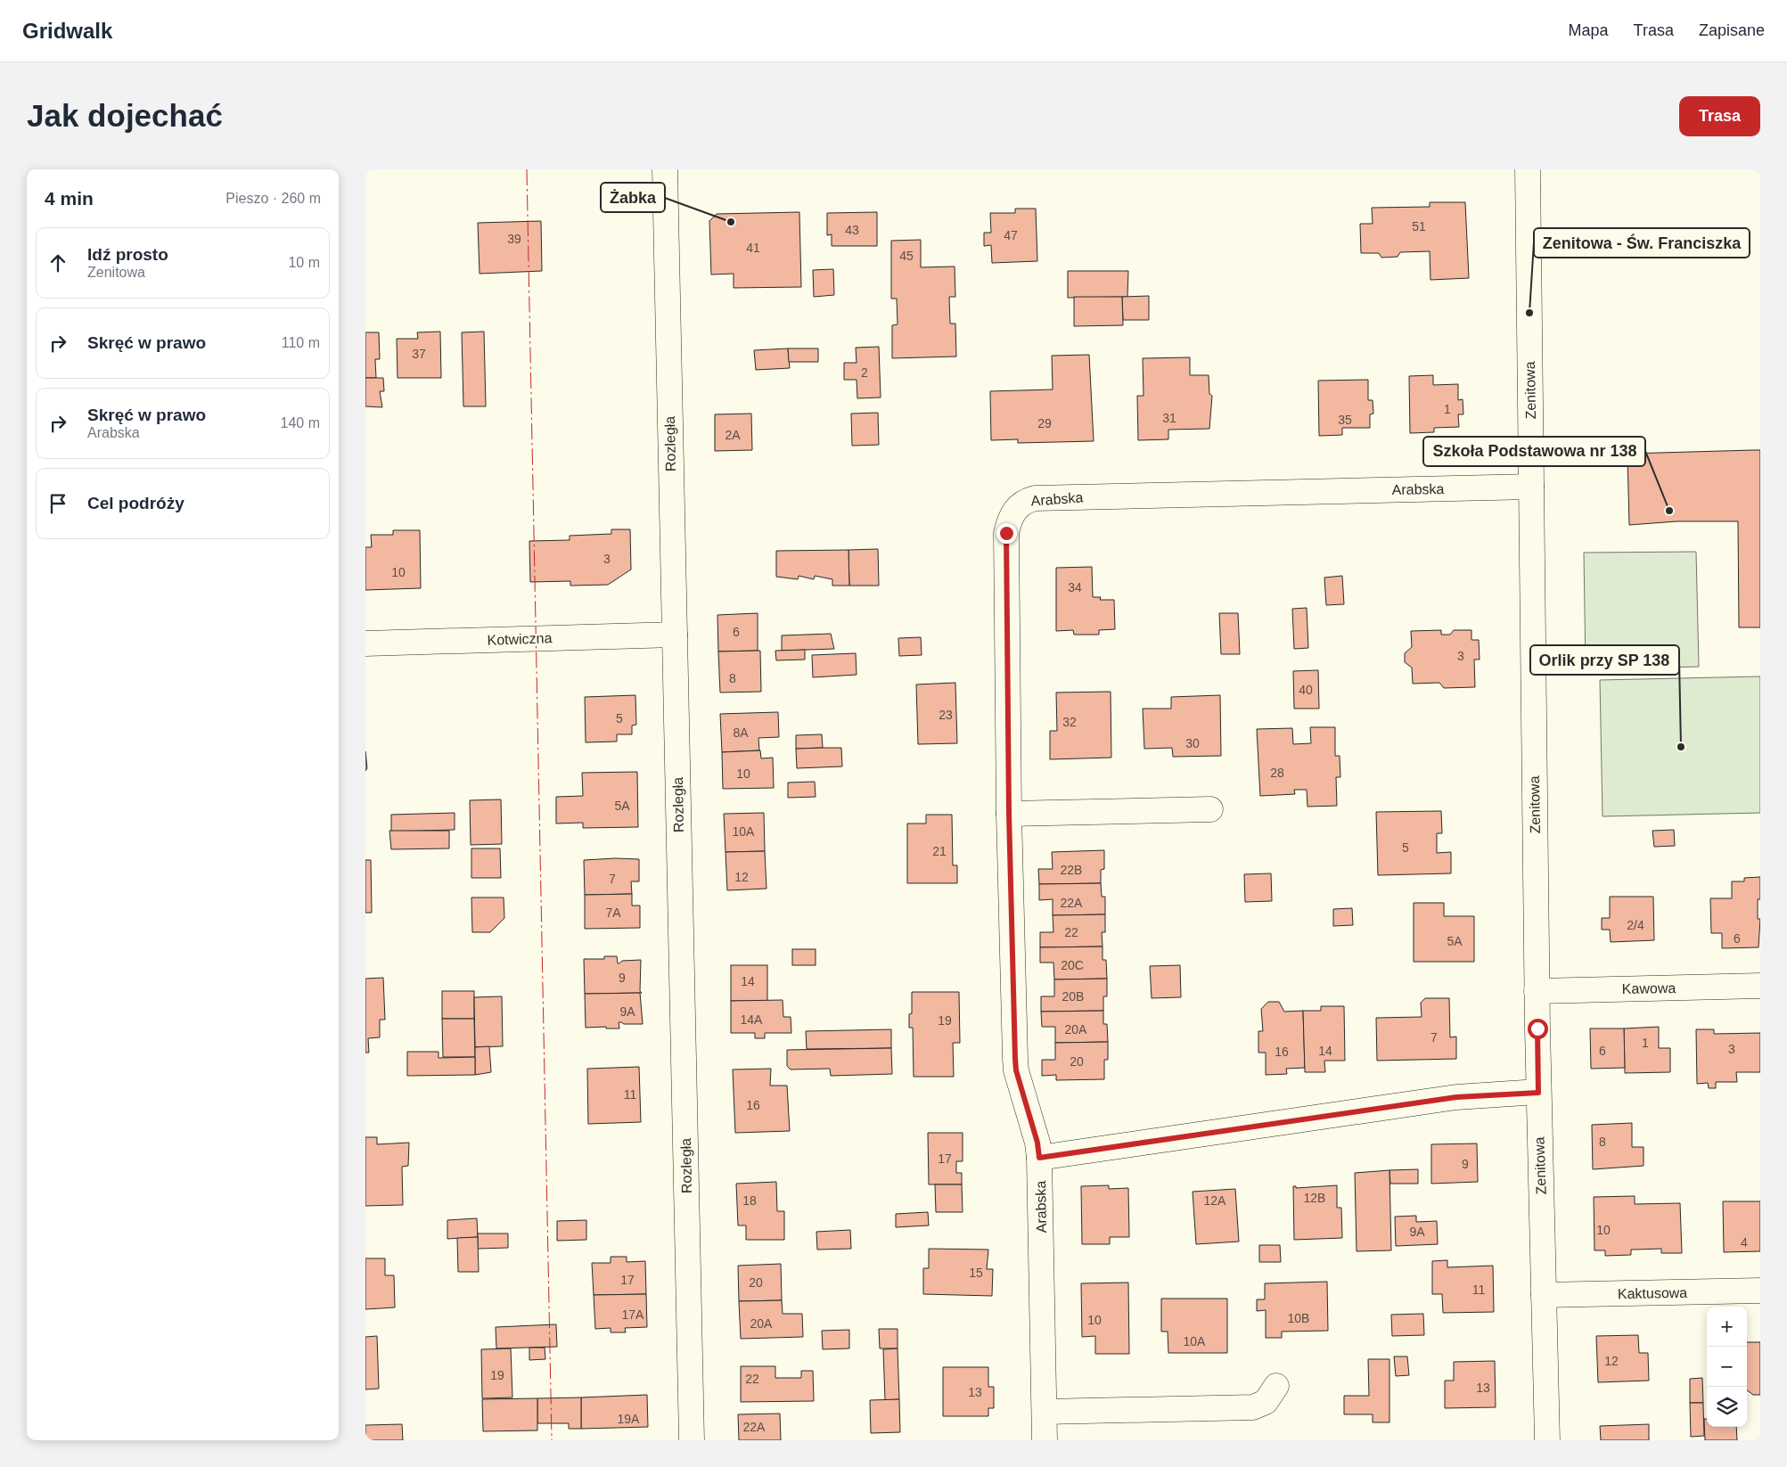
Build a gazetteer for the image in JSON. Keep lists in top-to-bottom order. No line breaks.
{"streets":{"street":["Zenitowa","Rozległa","Arabska","Kotwiczna","Kawowa","Kaktusowa"]},"crossings":[["Zenitowa","Arabska"],["Zenitowa","Kawowa"],["Zenitowa","Kaktusowa"],["Rozległa","Kotwiczna"]],"places":["Żabka","Zenitowa - Św. Franciszka","Szkoła Podstawowa nr 138","Orlik przy SP 138"],"house_numbers":["51","43","47","39","41","45","37","2","1","31","35","29","2A","3","10","34","6","3","8","40","23","5","32","8A","30","28","10","5A","10A","5","21","22B","12","7","22A","7A","2/4","22","6","5A","20C","9","14","20B","9A","14A","19","20A","7","1","3","14","6","16","20","11","16","8","17","9","12B","18","12A","10","9A","4","15","17","20","11","17A","10B","10","20A","10A","12","19","22","13","13","19A","22A"],"page":{"header":"Gridwalk","nav":["Mapa","Trasa","Zapisane"],"buttons":"Trasa","title":"Jak dojechać","heading":["4 min","Pieszo · 260 m"],"list":[["Idź prosto","Zenitowa","10 m"],["Skręć w prawo","110 m"],["Skręć w prawo","Arabska","140 m"],"Cel podróży"],"map_buttons":["+","−"]}}
